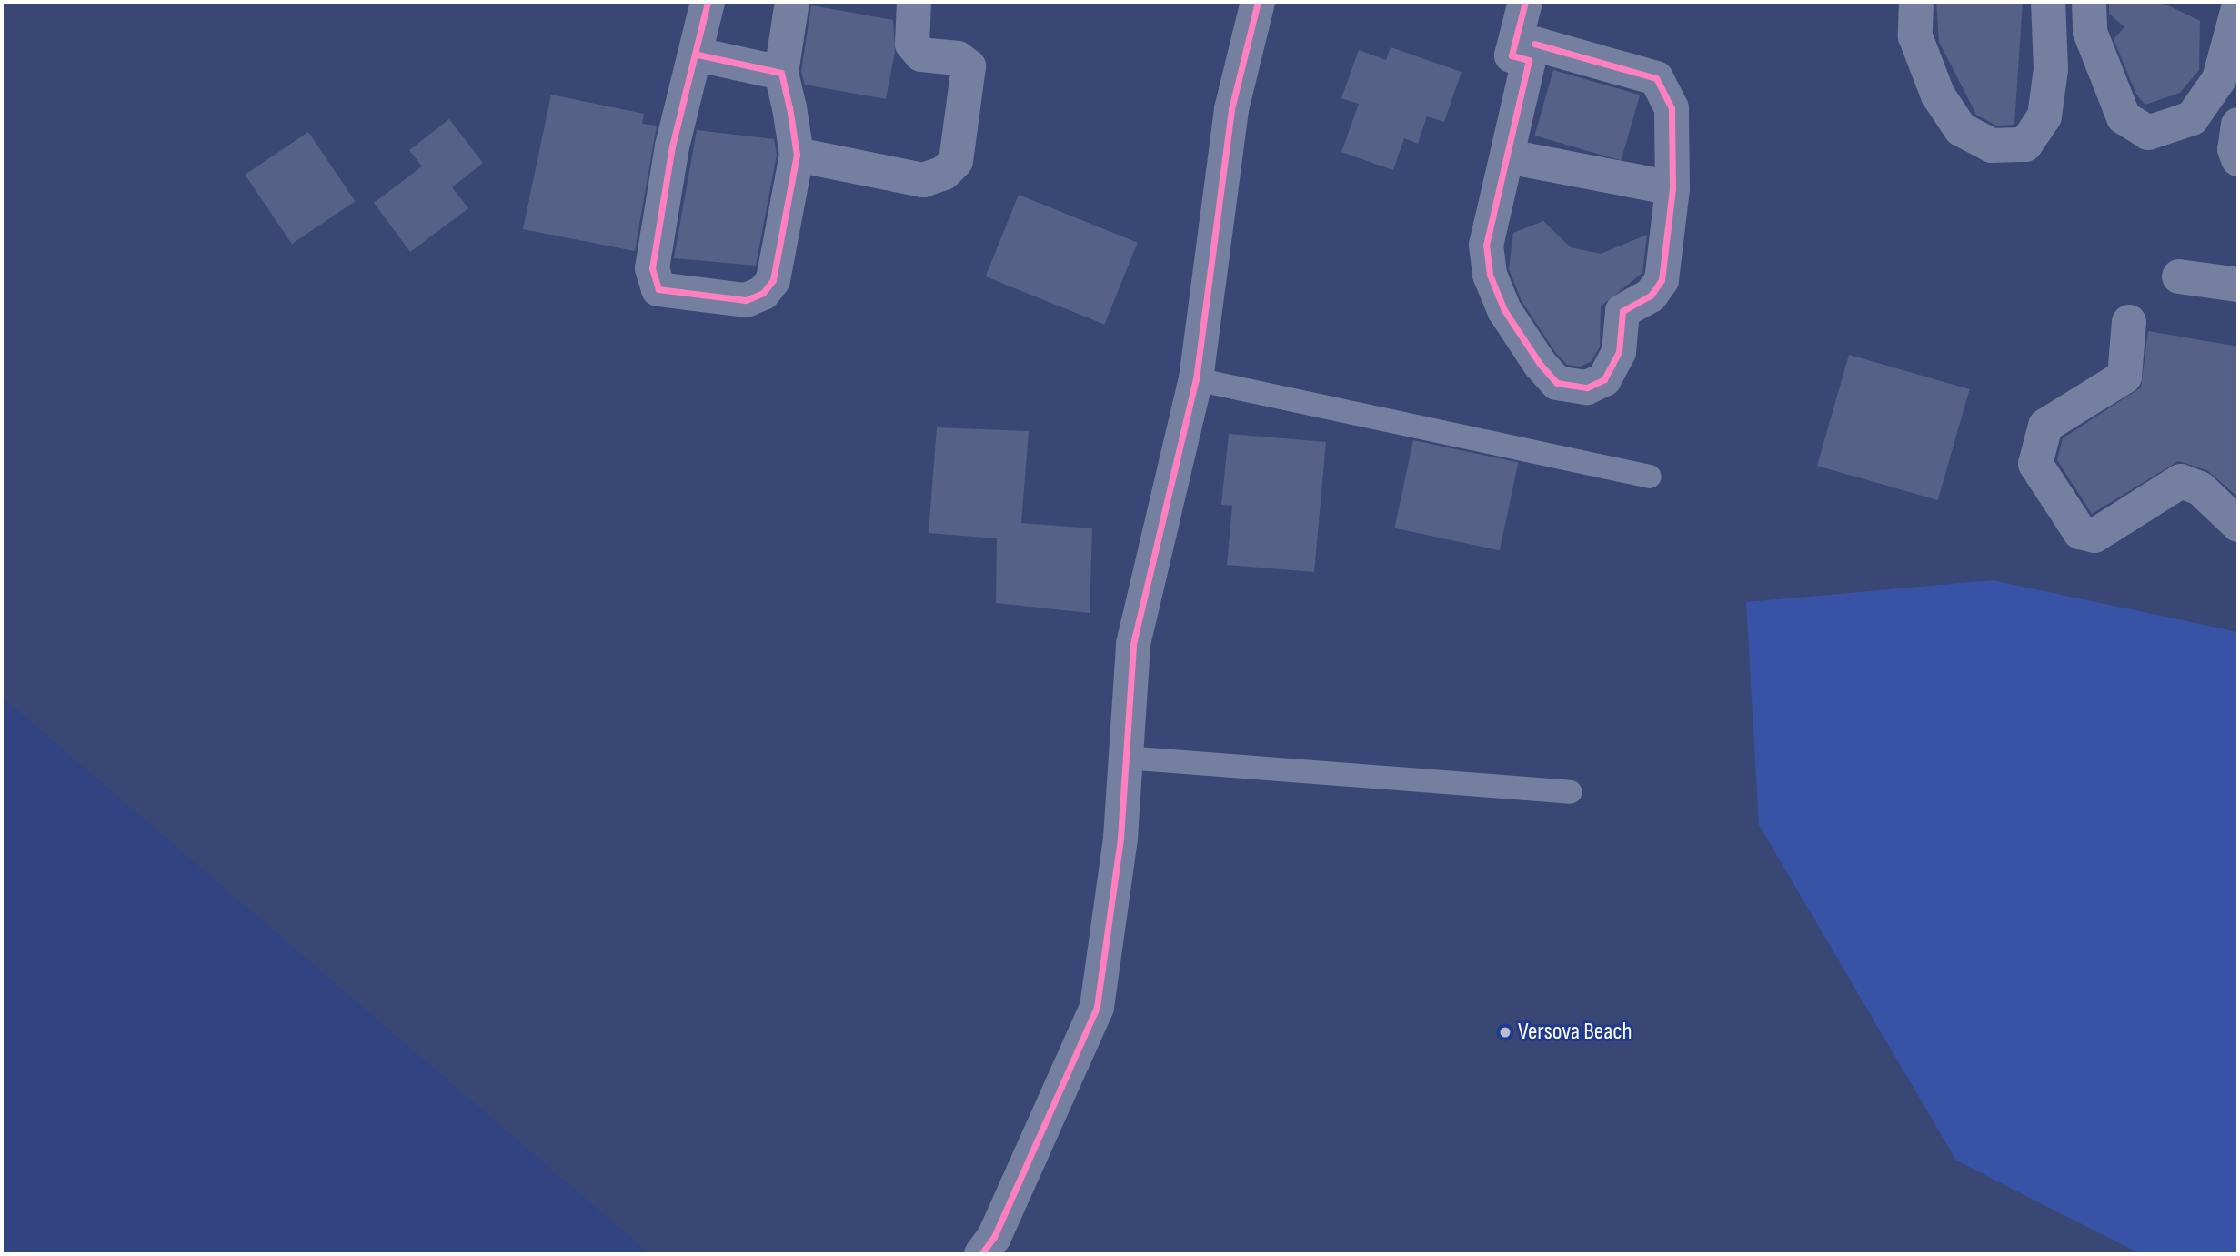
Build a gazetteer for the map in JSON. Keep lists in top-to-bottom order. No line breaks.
{"places":["Versova Beach"]}
